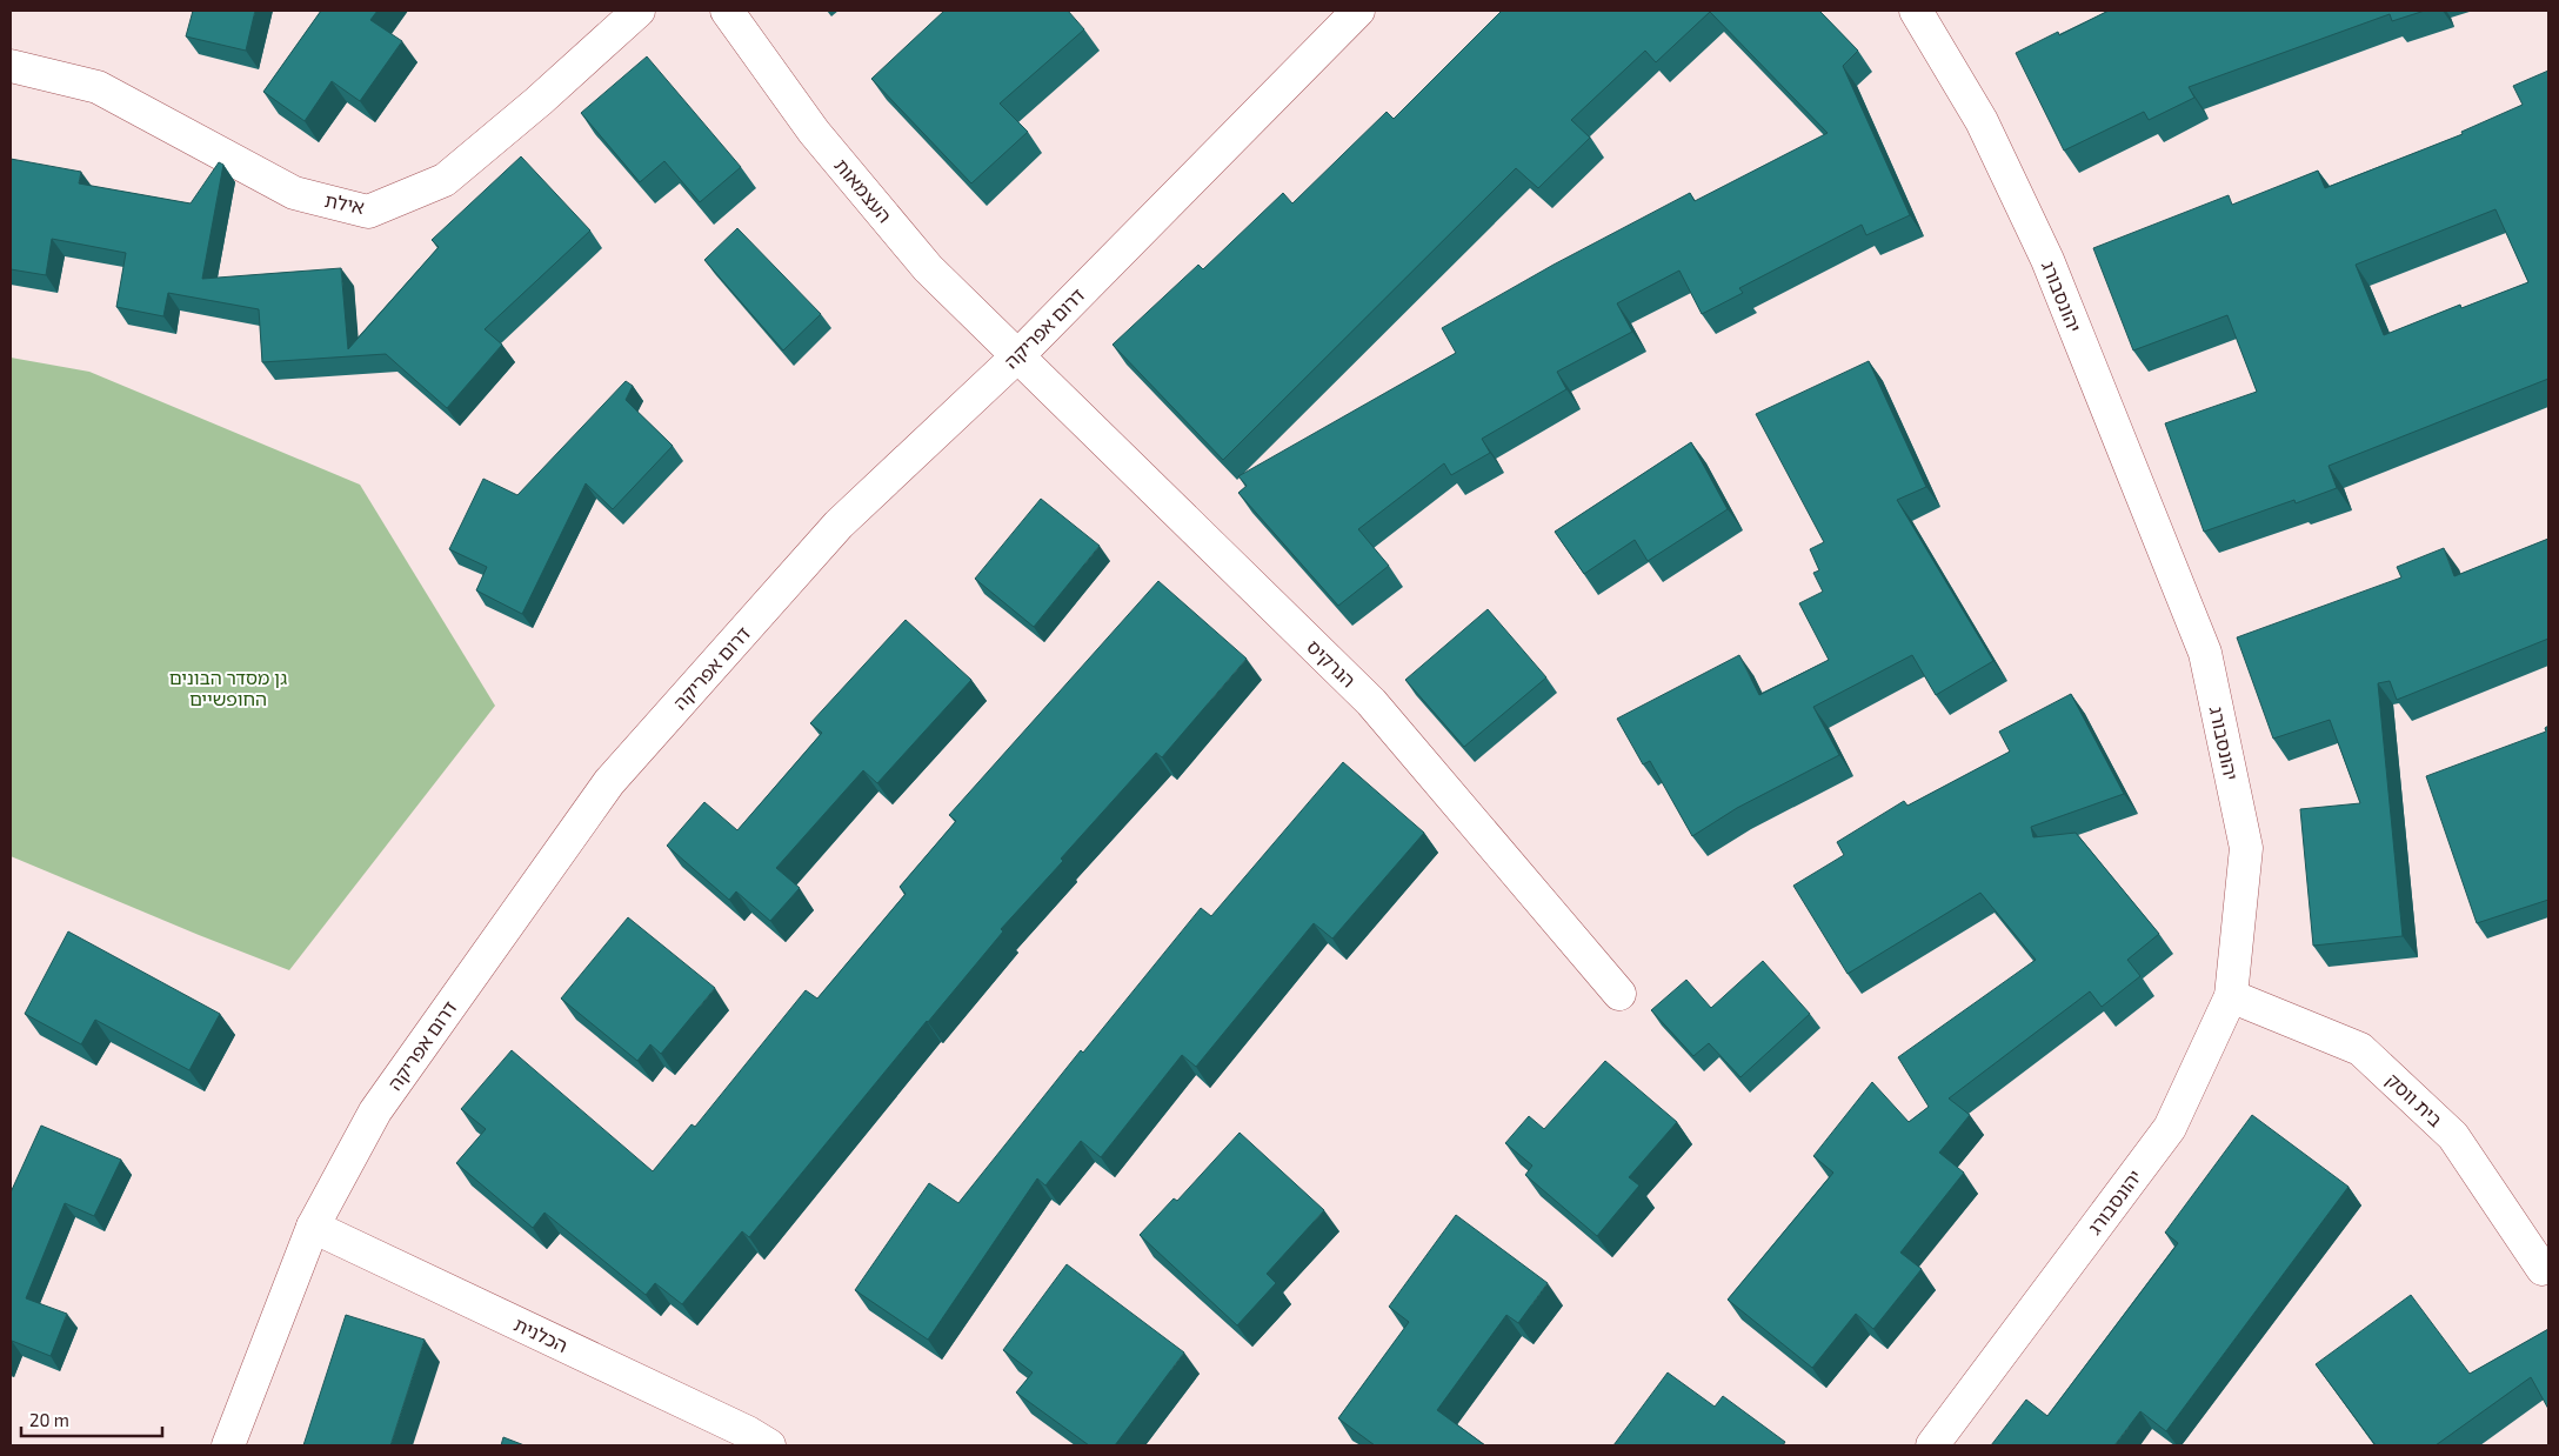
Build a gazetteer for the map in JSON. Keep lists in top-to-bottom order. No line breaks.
{"streets":{"street":["העצמאות","אילת","יהונסבורג","דרום אפריקה","הנרקיס","בית ווסק","הכלנית"]},"crossings":[["העצמאות","דרום אפריקה"],["העצמאות","הנרקיס"],["יהונסבורג","בית ווסק"],["דרום אפריקה","הנרקיס"],["דרום אפריקה","הכלנית"]],"parks":["גן מסדר הבונים החופשיים"],"scale_bar":"20 m"}
